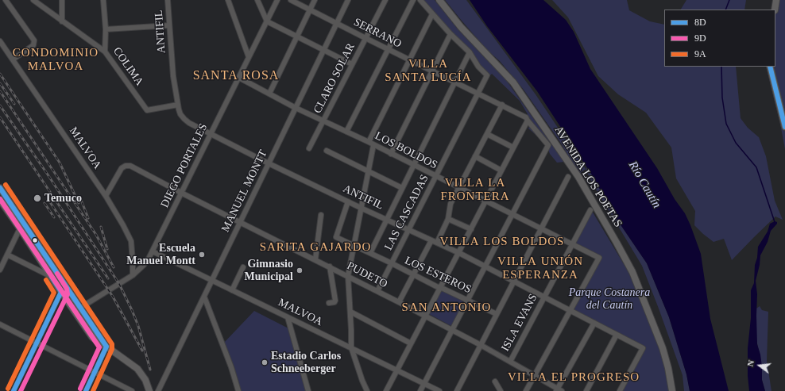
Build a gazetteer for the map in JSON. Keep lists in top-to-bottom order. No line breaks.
{"streets":{"main road":["AVENIDA LOS POETAS"],"street":["ANTIFIL","SERRANO","COLIMA","CLARO SOLAR","MALVOA","LOS BOLDOS","DIEGO PORTALES","MANUEL MONTT","LAS CASCADAS","PUDETO","LOS ESTEROS","ISLA EVANS"]},"crossings":[["ANTIFIL","COLIMA"],["ANTIFIL","LOS BOLDOS"],["ANTIFIL","DIEGO PORTALES"],["ANTIFIL","MANUEL MONTT"],["ANTIFIL","LAS CASCADAS"],["ANTIFIL","LOS ESTEROS"],["ANTIFIL","ISLA EVANS"],["SERRANO","CLARO SOLAR"],["SERRANO","LOS BOLDOS"],["SERRANO","MANUEL MONTT"],["SERRANO","LAS CASCADAS"],["CLARO SOLAR","LOS BOLDOS"],["MALVOA","DIEGO PORTALES"],["MALVOA","MANUEL MONTT"],["MALVOA","PUDETO"],["LOS BOLDOS","DIEGO PORTALES"],["LOS BOLDOS","MANUEL MONTT"],["LOS BOLDOS","LAS CASCADAS"],["LOS BOLDOS","ISLA EVANS"],["DIEGO PORTALES","PUDETO"],["MANUEL MONTT","PUDETO"],["LAS CASCADAS","PUDETO"],["LAS CASCADAS","LOS ESTEROS"],["PUDETO","ISLA EVANS"]],"districts":["CONDOMINIO MALVOA","VILLA SANTA LUCÍA","SANTA ROSA","VILLA LA FRONTERA","VILLA LOS BOLDOS","SARITA GAJARDO","VILLA UNIÓN ESPERANZA","SAN ANTONIO","VILLA EL PROGRESO"],"water":["Río Cautín"],"parks":["Parque Costanera del Cautín"],"places":["Temuco","Escuela Manuel Montt","Gimnasio Municipal","Estadio Carlos Schneeberger"],"lines":["transit line 8D","transit line 9A","transit line 9D"],"legend":["8D","9D","9A"],"north":"left"}
